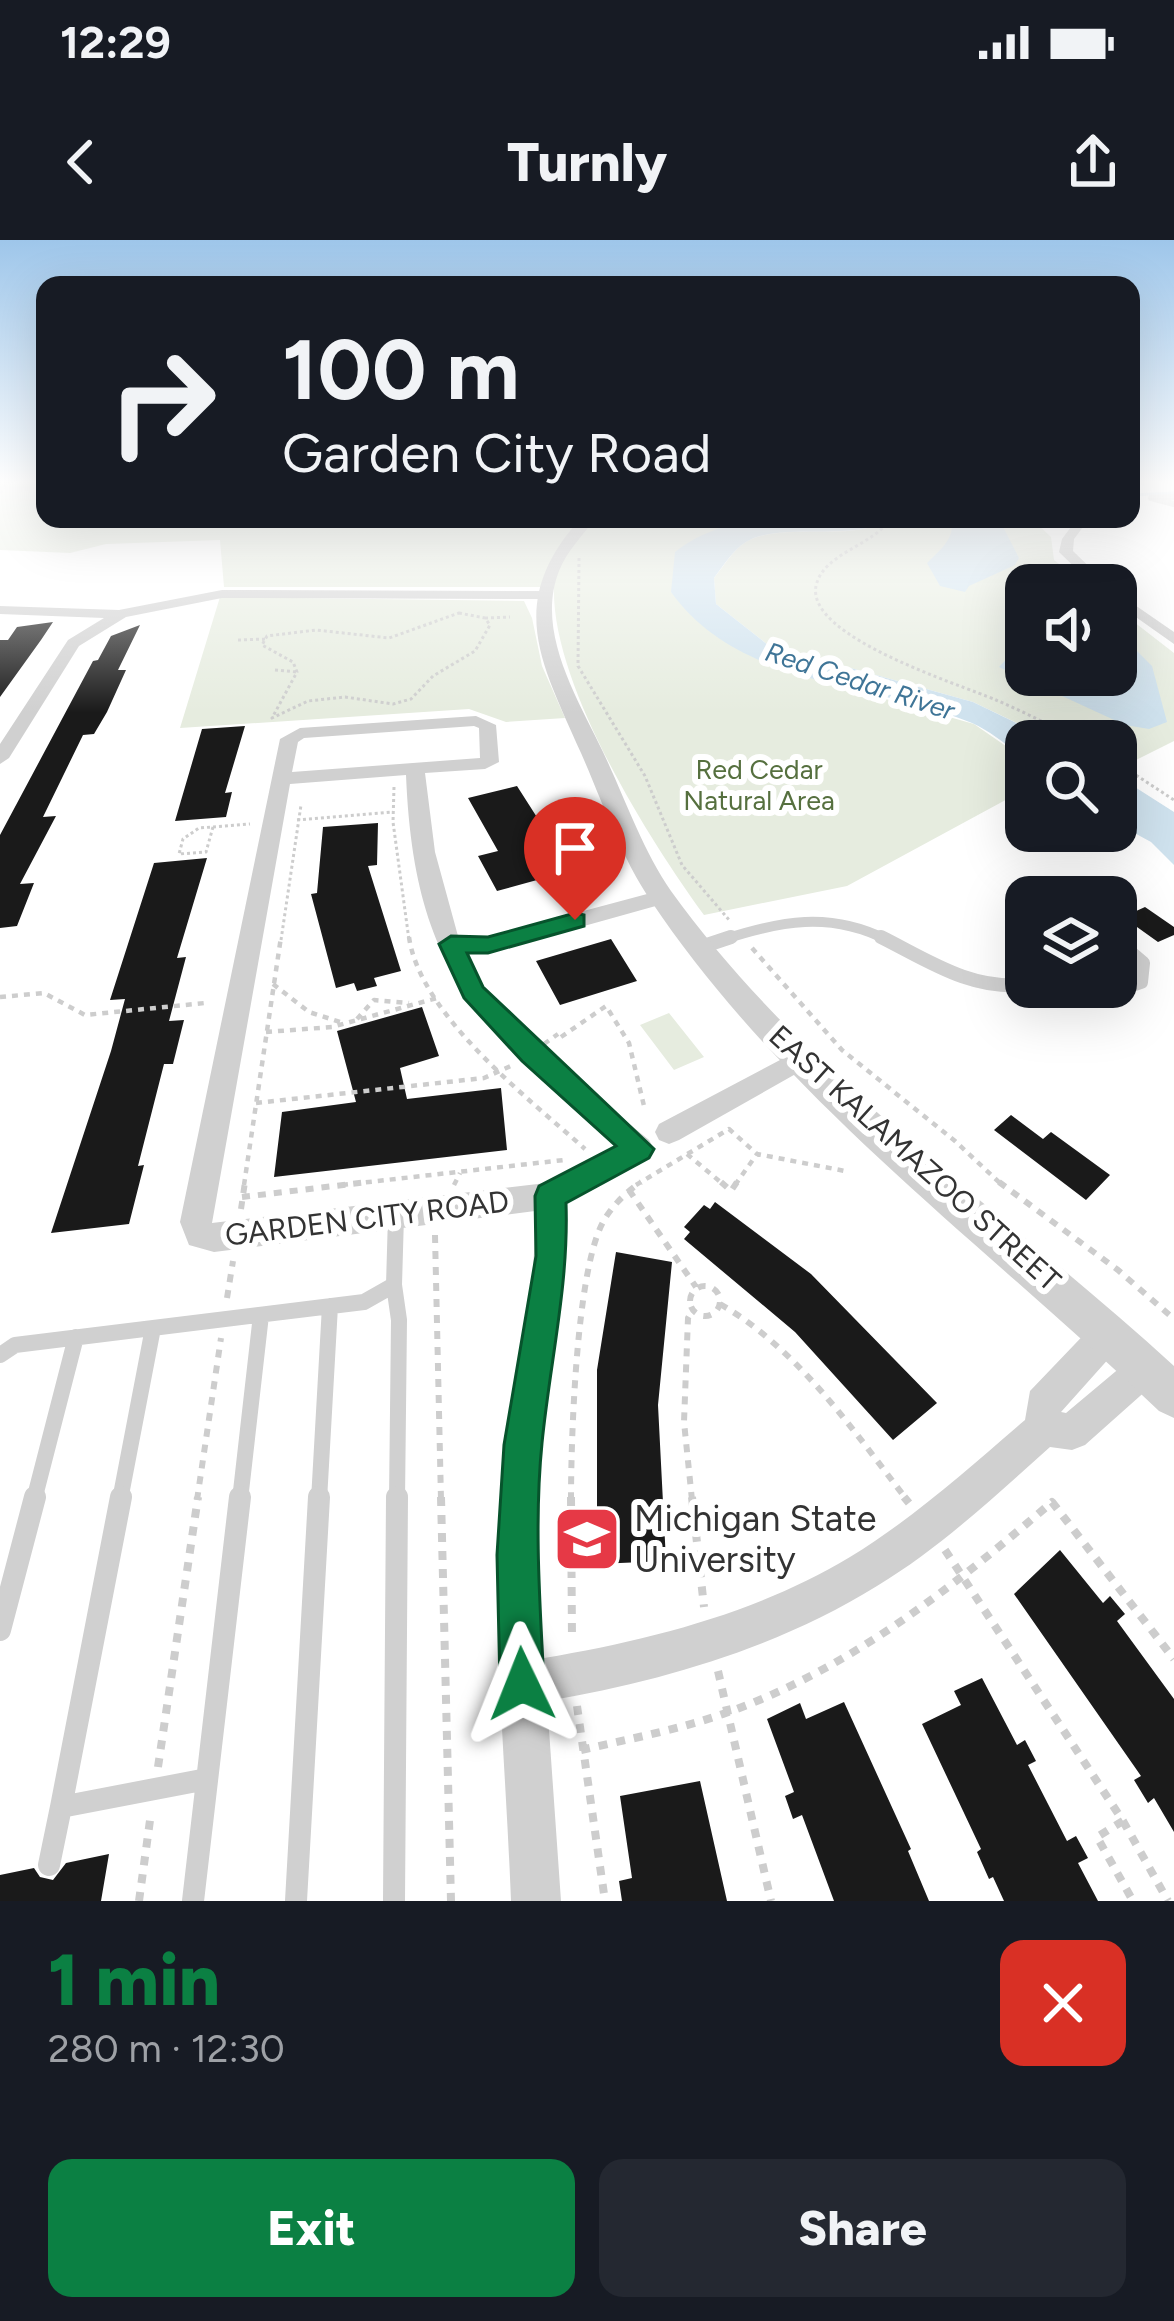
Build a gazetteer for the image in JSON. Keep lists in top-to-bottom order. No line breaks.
{"streets":{"street":["EAST KALAMAZOO STREET","GARDEN CITY ROAD"]},"water":["Red Cedar River"],"parks":["Red Cedar Natural Area"],"places":{"school or university":["Michigan State University"]},"page":{"status":"12:29","header":"Turnly","turn":["100 m","Garden City Road"],"heading":["1 min","280 m · 12:30"],"buttons":["Exit","Share"]}}
